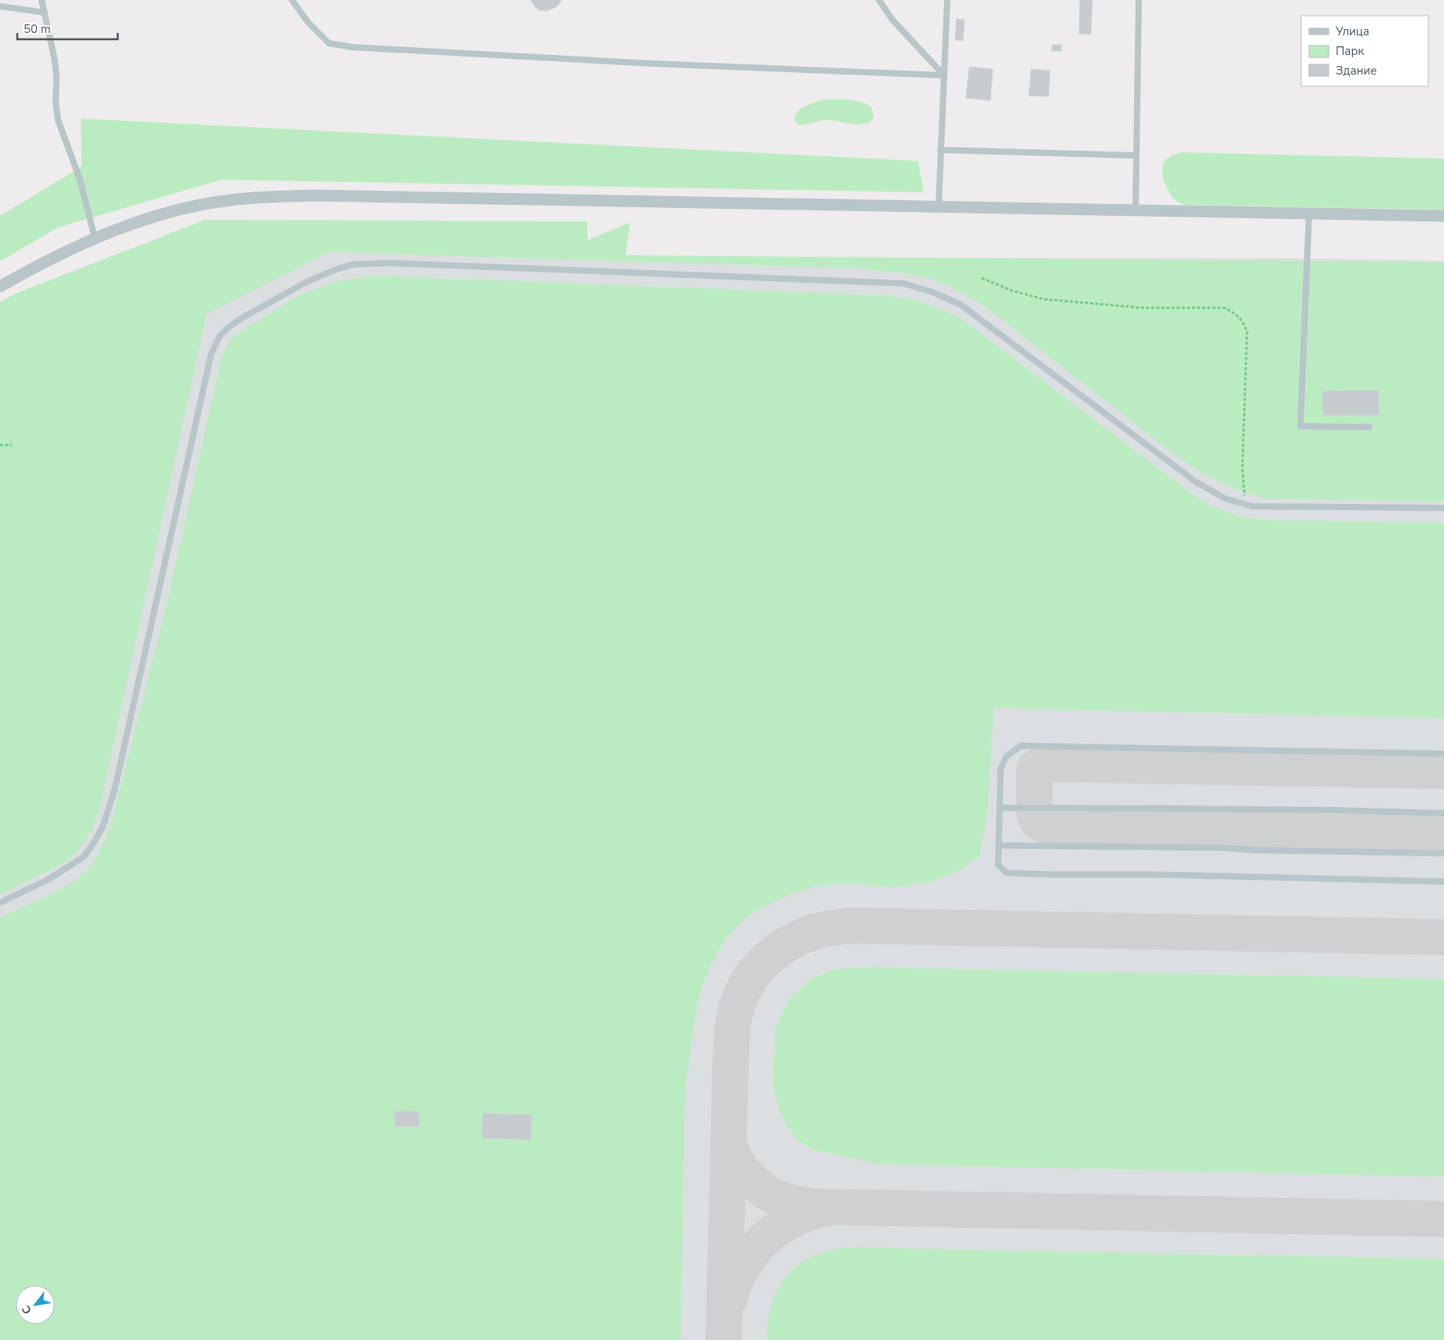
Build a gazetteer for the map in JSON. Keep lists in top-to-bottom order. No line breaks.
{"legend":["Улица","Парк","Здание"],"scale_bar":"50 m","north":"bottom left"}
